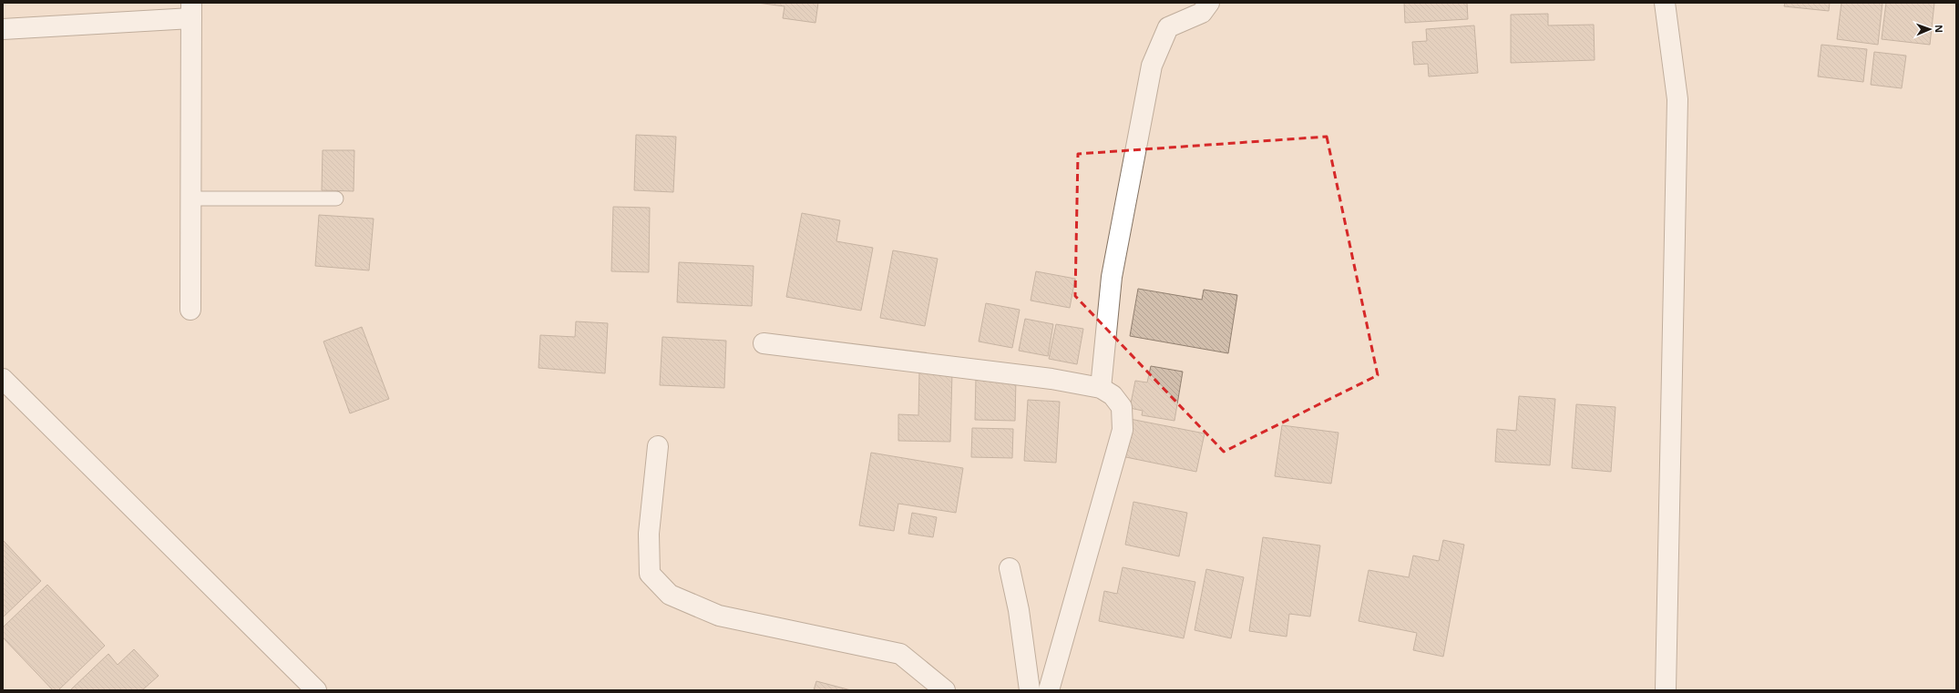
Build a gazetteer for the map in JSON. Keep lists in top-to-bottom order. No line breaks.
{"north":"right"}
